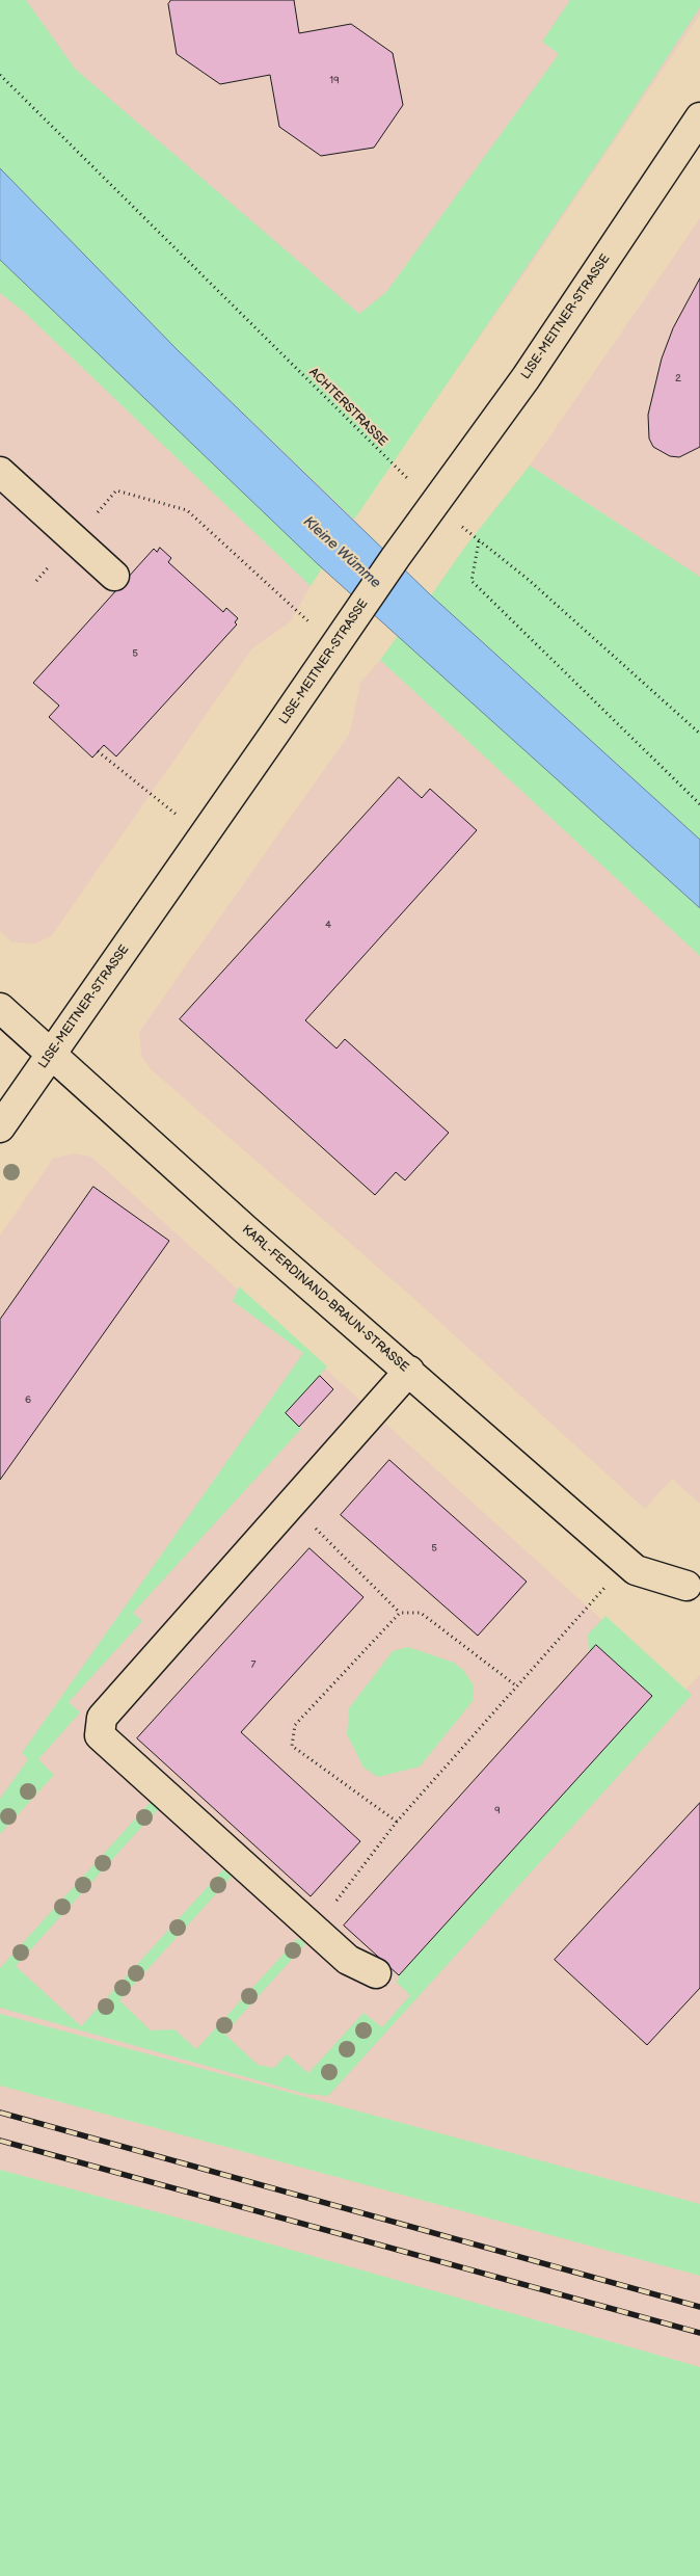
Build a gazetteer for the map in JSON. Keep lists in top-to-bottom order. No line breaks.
{"streets":{"street":["LISE-MEITNER-STRASSE","KARL-FERDINAND-BRAUN-STRASSE"],"path":["ACHTERSTRASSE"]},"crossings":[["LISE-MEITNER-STRASSE","ACHTERSTRASSE"],["LISE-MEITNER-STRASSE","KARL-FERDINAND-BRAUN-STRASSE"]],"water":["Kleine Wümme"],"house_numbers":["19","2","5","4","6","5","7","9"]}
